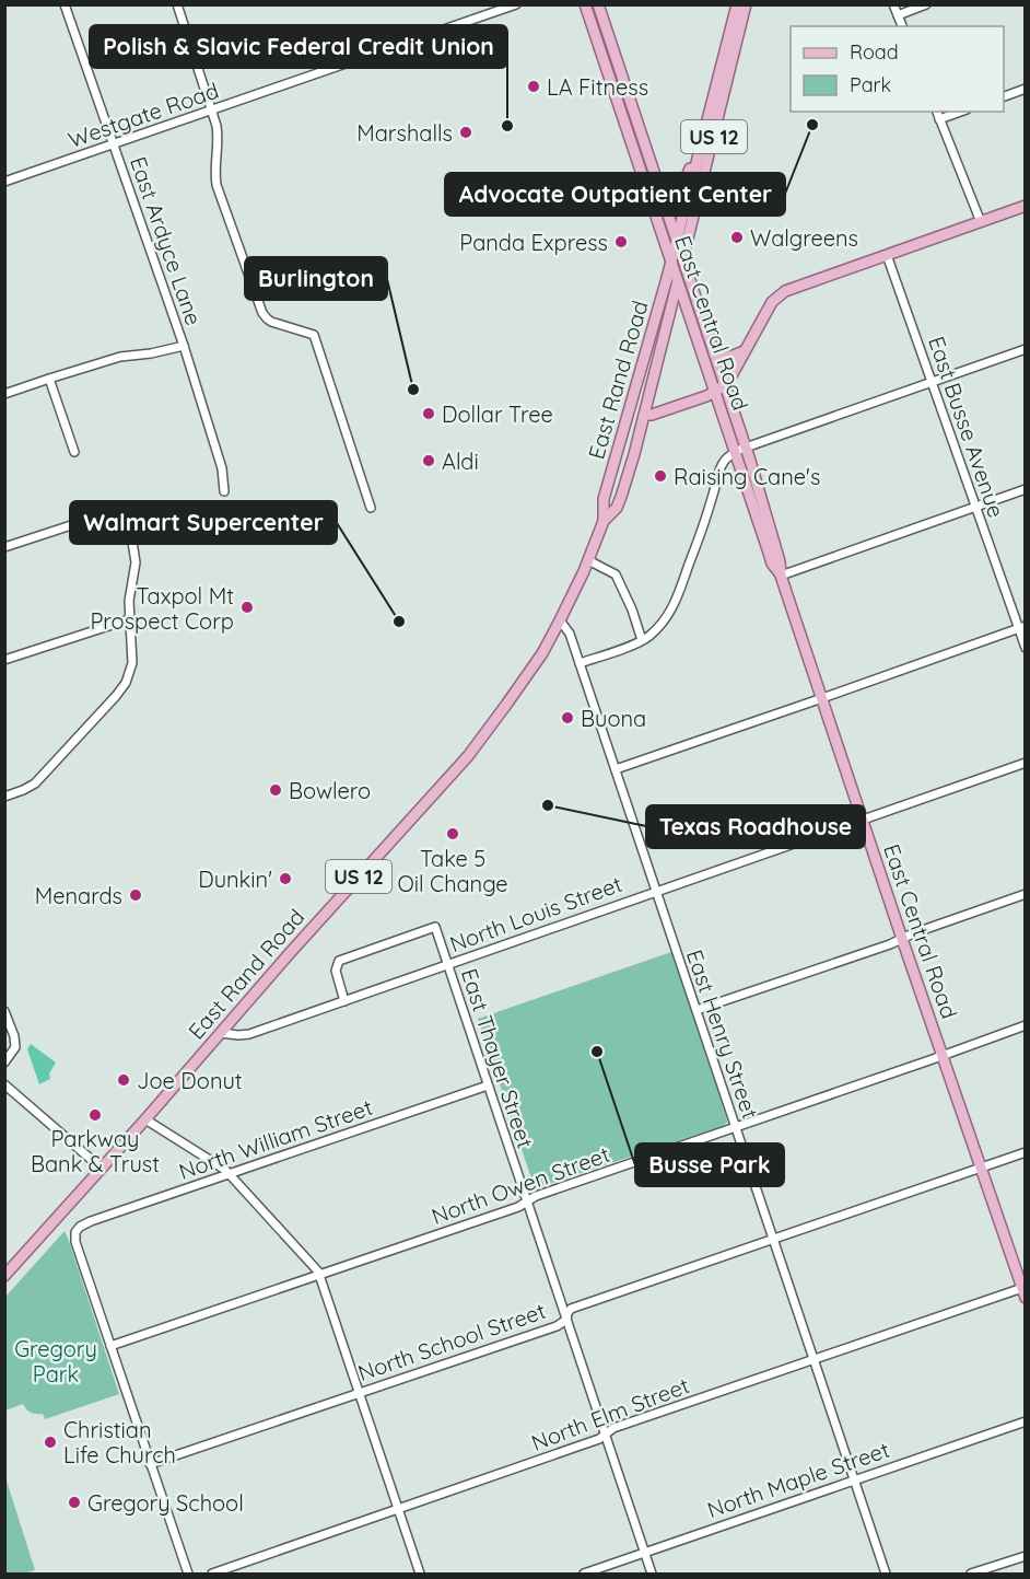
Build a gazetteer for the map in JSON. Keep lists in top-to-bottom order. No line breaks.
{"streets":{"main road":["US 12","East Central Road","East Rand Road"],"street":["Westgate Road","East Ardyce Lane","East Busse Avenue","North Louis Street","East Henry Street","East Thayer Street","North William Street","North Owen Street","North School Street","North Elm Street","North Maple Street"]},"crossings":[["Westgate Road","East Ardyce Lane"],["US 12","East Central Road"],["US 12","East Rand Road"],["East Central Road","East Rand Road"],["East Central Road","North Louis Street"],["East Central Road","North Owen Street"],["East Central Road","North School Street"],["East Central Road","North Elm Street"],["East Rand Road","North Louis Street"],["East Rand Road","East Henry Street"],["North Louis Street","East Henry Street"],["North Louis Street","East Thayer Street"],["East Henry Street","North Owen Street"],["East Henry Street","North School Street"],["East Henry Street","North Elm Street"],["East Henry Street","North Maple Street"],["East Thayer Street","North William Street"],["East Thayer Street","North Owen Street"],["East Thayer Street","North School Street"],["East Thayer Street","North Elm Street"],["East Thayer Street","North Maple Street"],["North William Street","North Owen Street"]],"parks":["Gregory Park"],"places":["LA Fitness","Advocate Outpatient Center","Polish & Slavic Federal Credit Union","Marshalls","Walgreens","Panda Express","Burlington","Dollar Tree","Aldi","Raising Cane's","Taxpol Mt Prospect Corp","Walmart Supercenter","Buona","Bowlero","Texas Roadhouse","Take 5 Oil Change","Dunkin'","Menards","Busse Park","Joe Donut","Parkway Bank & Trust","Christian Life Church","Gregory School"],"legend":["Road","Park"]}
